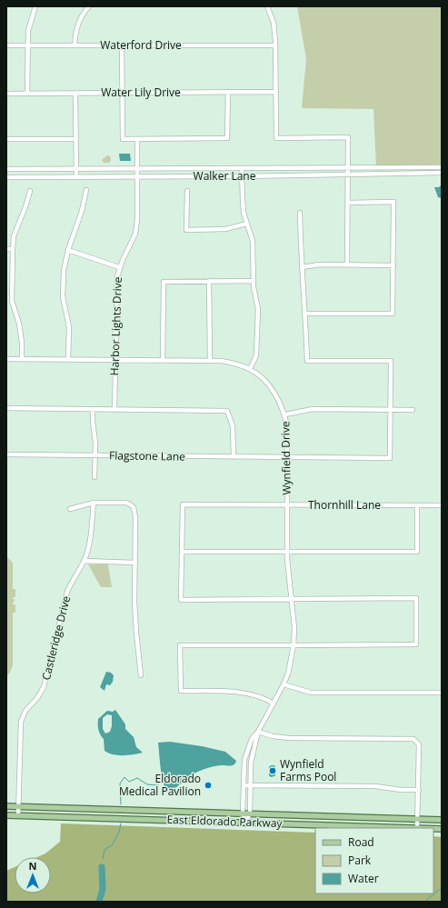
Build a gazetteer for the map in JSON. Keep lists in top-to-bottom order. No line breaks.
{"streets":{"main road":["East Eldorado Parkway"],"street":["Waterford Drive","Water Lily Drive","Walker Lane","Harbor Lights Drive","Flagstone Lane","Wynfield Drive","Thornhill Lane","Castleridge Drive"]},"crossings":[["Walker Lane","Harbor Lights Drive"],["Harbor Lights Drive","Wynfield Drive"],["Flagstone Lane","Wynfield Drive"],["Wynfield Drive","Thornhill Lane"],["Wynfield Drive","East Eldorado Parkway"],["Castleridge Drive","East Eldorado Parkway"]],"places":["Wynfield Farms Pool","Eldorado Medical Pavilion"],"legend":["Road","Park","Water"],"north":"top"}
